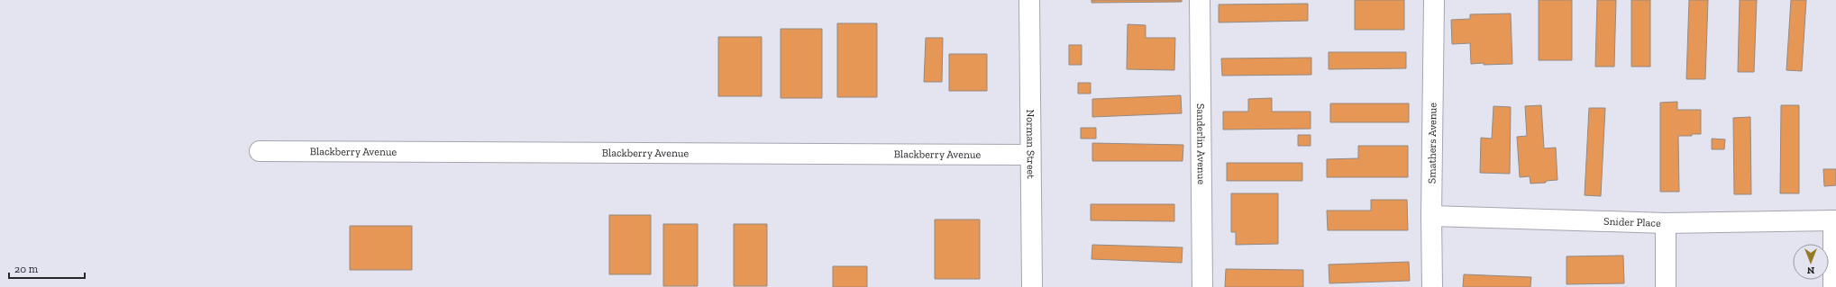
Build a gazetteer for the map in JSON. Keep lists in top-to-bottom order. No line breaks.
{"streets":{"street":["Norman Street","Sanderlin Avenue","Smathers Avenue","Blackberry Avenue","Snider Place"]},"crossings":[["Norman Street","Blackberry Avenue"],["Smathers Avenue","Snider Place"]],"scale_bar":"20 m","north":"bottom"}
